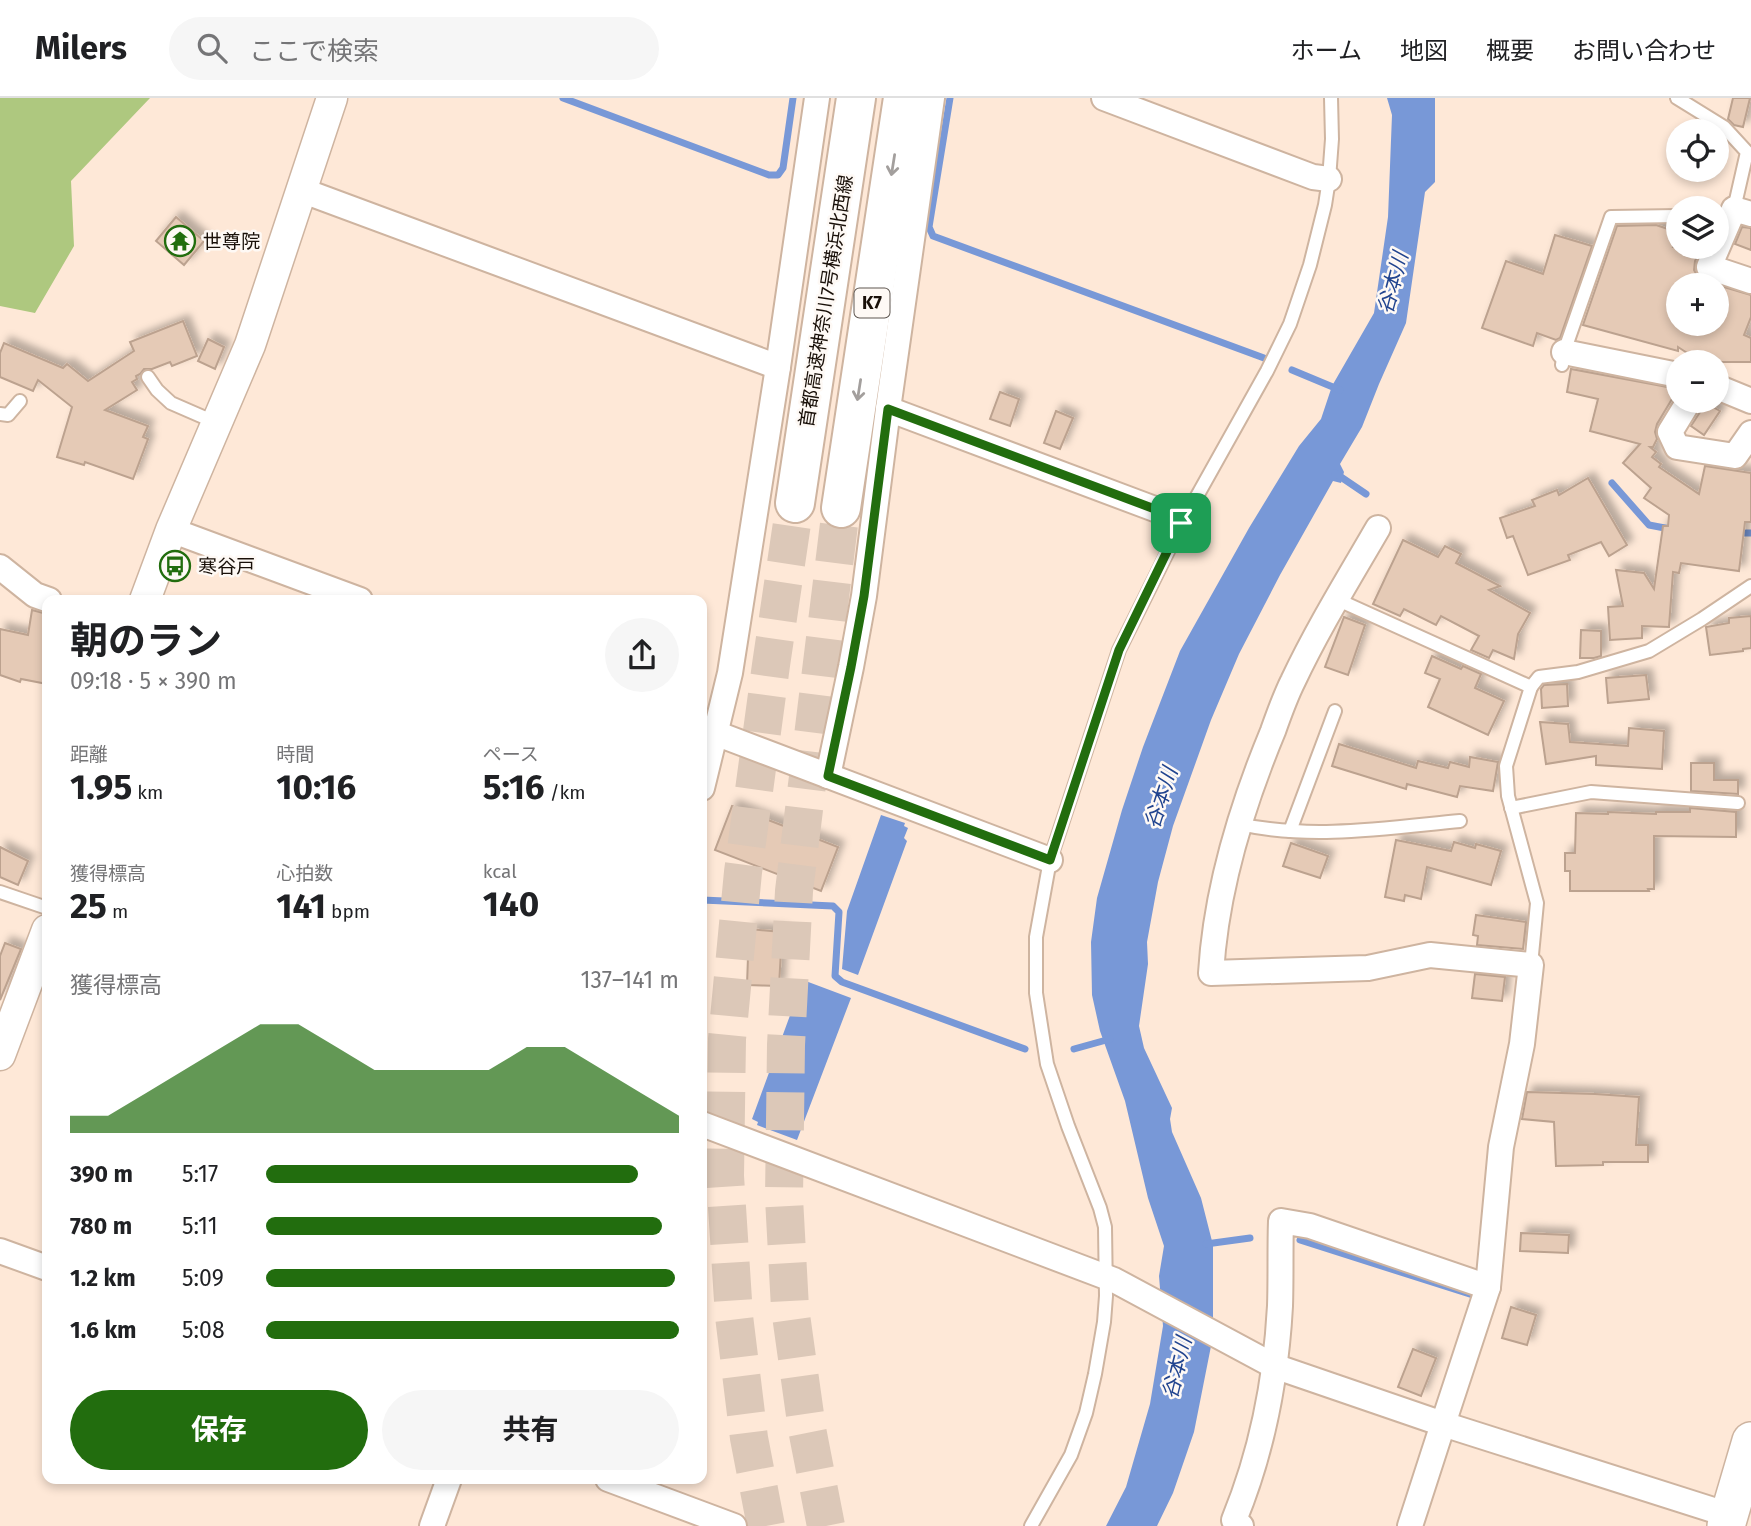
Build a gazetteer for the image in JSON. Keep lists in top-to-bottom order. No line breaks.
{"streets":{"highway":["首都高速神奈川7号横浜北西線","K7"]},"water":["谷本川"],"places":{"temple":["世尊院"],"bus stop":["寒谷戸"]},"page":{"header":"Milers","search":"ここで検索","nav":["ホーム","地図","概要","お問い合わせ"],"map_buttons":["+","−"],"heading":["朝のラン","09:18 · 5 × 390 m"],"stats":[["距離","1.95 km"],["時間","10:16"],["ペース","5:16 /km"],["獲得標高","25 m"],["心拍数","141 bpm"],["kcal","140"]],"chart":["獲得標高","137–141 m"],"list":[{"name":"390 m","note":"5:17"},{"name":"780 m","note":"5:11"},{"name":"1.2 km","note":"5:09"},{"name":"1.6 km","note":"5:08"}],"buttons":["保存","共有"]}}
